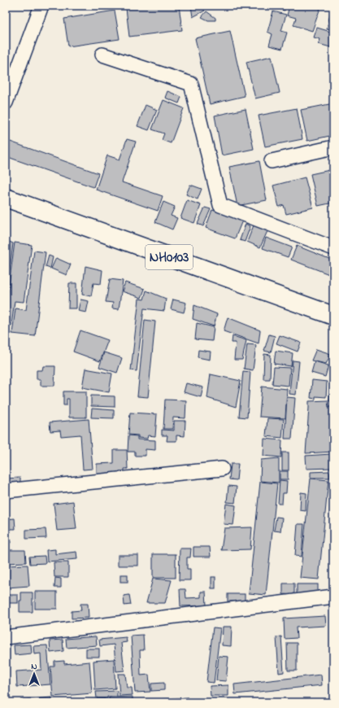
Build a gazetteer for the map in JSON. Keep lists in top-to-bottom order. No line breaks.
{"streets":{"highway":["NH0103"]},"north":"top"}
